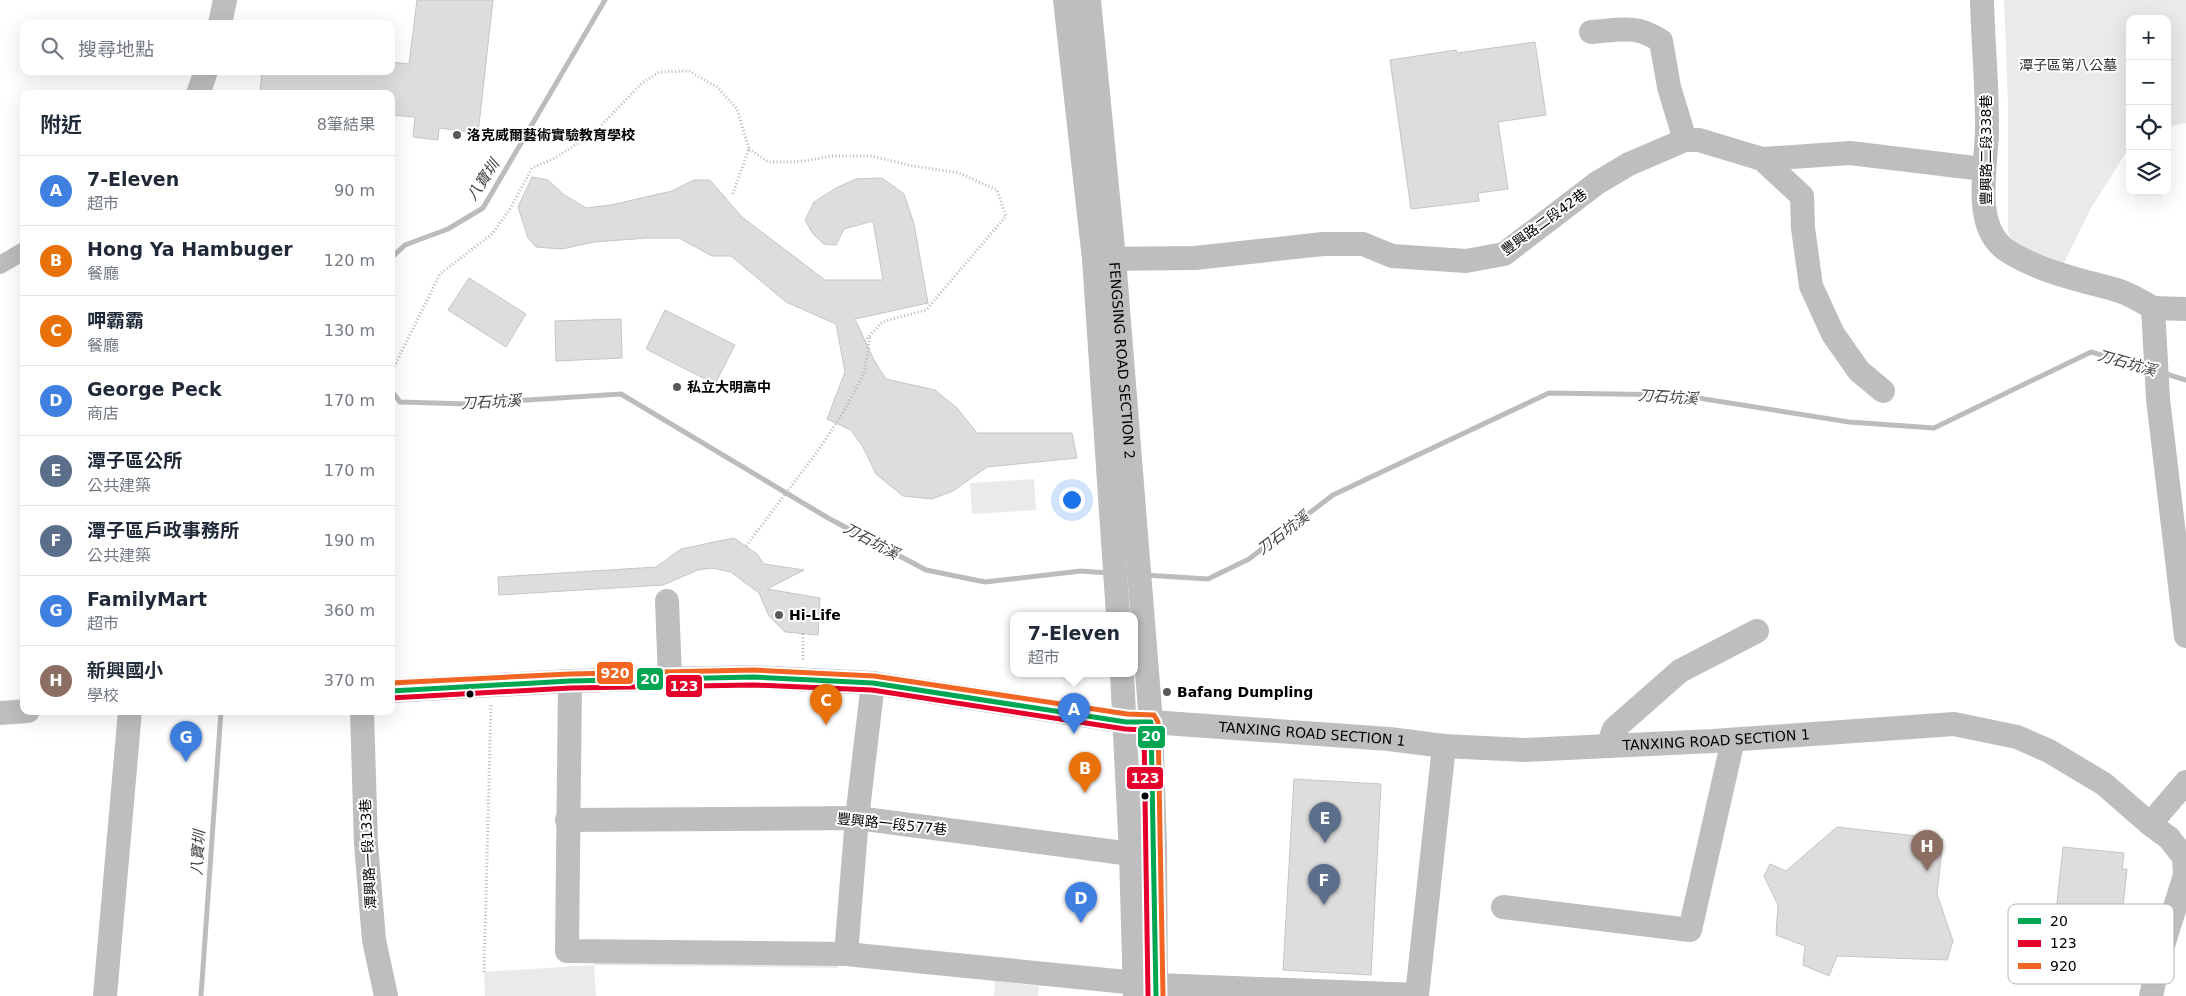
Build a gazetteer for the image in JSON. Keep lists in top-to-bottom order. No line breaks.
{"streets":{"street":["豐興路二段338巷","豐興路二段42巷","FENGSING ROAD SECTION 2","TANXING ROAD SECTION 1","豐興路一段577巷","潭興路一段133巷"]},"crossings":[["豐興路二段42巷","FENGSING ROAD SECTION 2"],["FENGSING ROAD SECTION 2","TANXING ROAD SECTION 1"],["FENGSING ROAD SECTION 2","豐興路一段577巷"]],"water":["八寶圳","刀石坑溪"],"parks":["潭子區第八公墓"],"places":["洛克威爾藝術實驗教育學校","私立大明高中","Hi-Life","Bafang Dumpling"],"lines":["transit line 920","transit line 20","transit line 123"],"legend":["20","123","920"],"page":{"map_buttons":["+","−"],"search":"搜尋地點","heading":["附近","8筆結果"],"list":[{"mark":"A","name":"7-Eleven","note":"超市","value":"90 m"},{"mark":"B","name":"Hong Ya Hambuger","note":"餐廳","value":"120 m"},{"mark":"C","name":"呷霸霸","note":"餐廳","value":"130 m"},{"mark":"D","name":"George Peck","note":"商店","value":"170 m"},{"mark":"E","name":"潭子區公所","note":"公共建築","value":"170 m"},{"mark":"F","name":"潭子區戶政事務所","note":"公共建築","value":"190 m"},{"mark":"G","name":"FamilyMart","note":"超市","value":"360 m"},{"mark":"H","name":"新興國小","note":"學校","value":"370 m"}],"popup":["7-Eleven","超市"],"pins":["C","A","G","B","E","H","F","D"]}}
